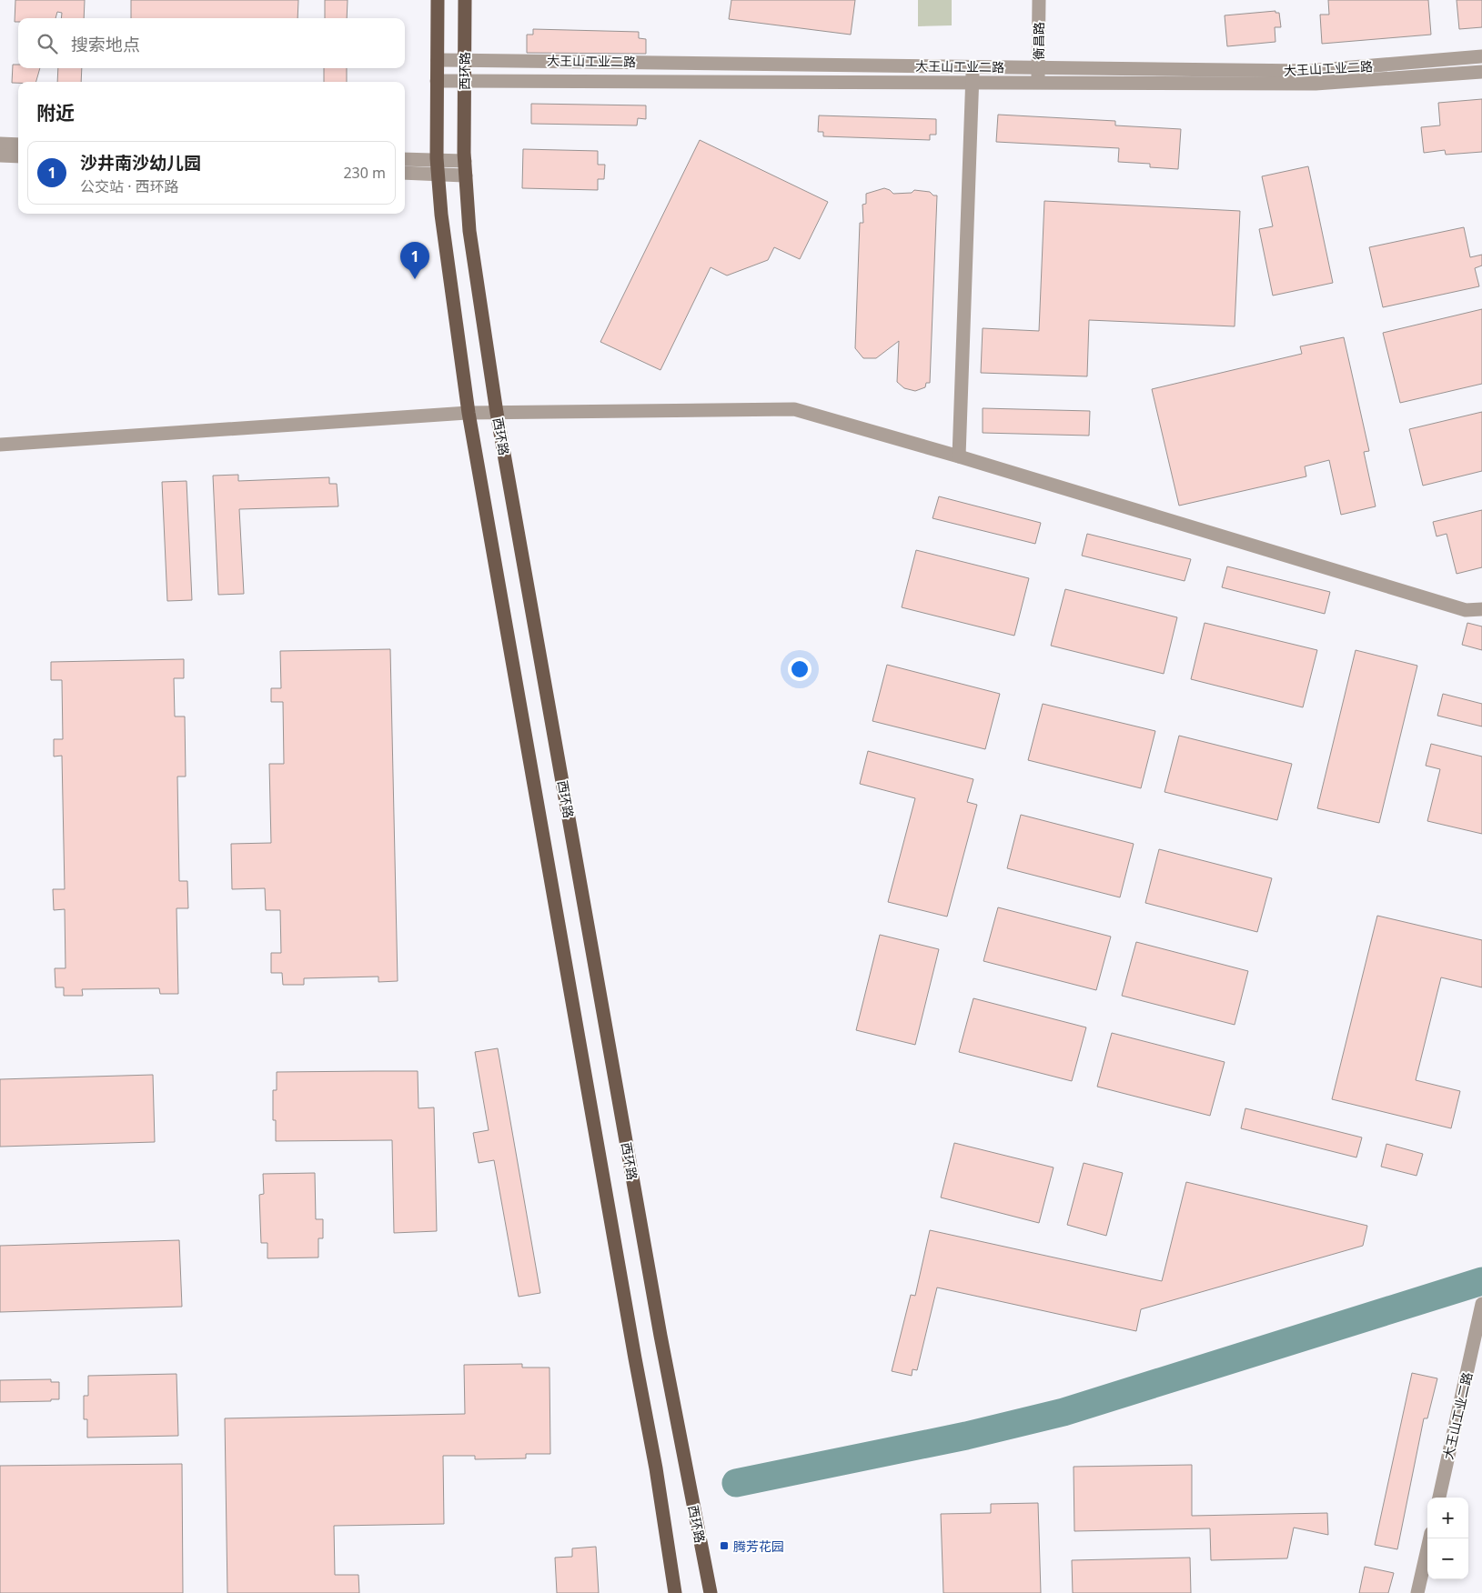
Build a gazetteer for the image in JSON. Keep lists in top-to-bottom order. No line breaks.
{"streets":{"main road":["西环路"],"street":["衡昌路","大王山工业二路"]},"crossings":[["衡昌路","大王山工业二路"],["大王山工业二路","西环路"]],"places":{"transit":["腾芳花园"]},"page":{"search":"搜索地点","heading":"附近","list":[{"mark":"1","name":"沙井南沙幼儿园","note":"公交站 · 西环路","value":"230 m"}],"pins":"1","map_buttons":["+","−"]}}
